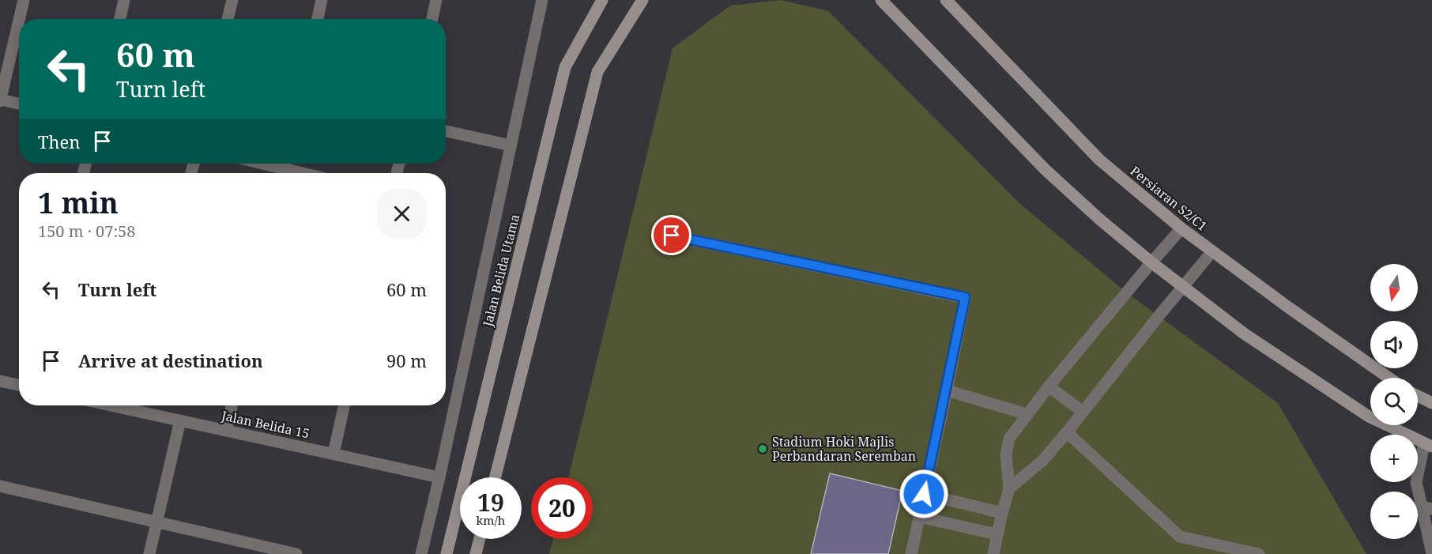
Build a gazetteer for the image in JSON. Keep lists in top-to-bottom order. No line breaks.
{"streets":{"main road":["Persiaran S2/C1","Jalan Belida Utama"],"street":["Jalan Belida 15"]},"places":["Stadium Hoki Majlis Perbandaran Seremban"],"north":"bottom","page":{"turn":["60 m","Turn left"],"then":"Then","heading":["1 min","150 m · 07:58"],"list":[{"name":"Turn left","value":"60 m"},{"name":"Arrive at destination","value":"90 m"}],"map_buttons":["+","−"],"speed":"19 km/h","limit":"20"}}
